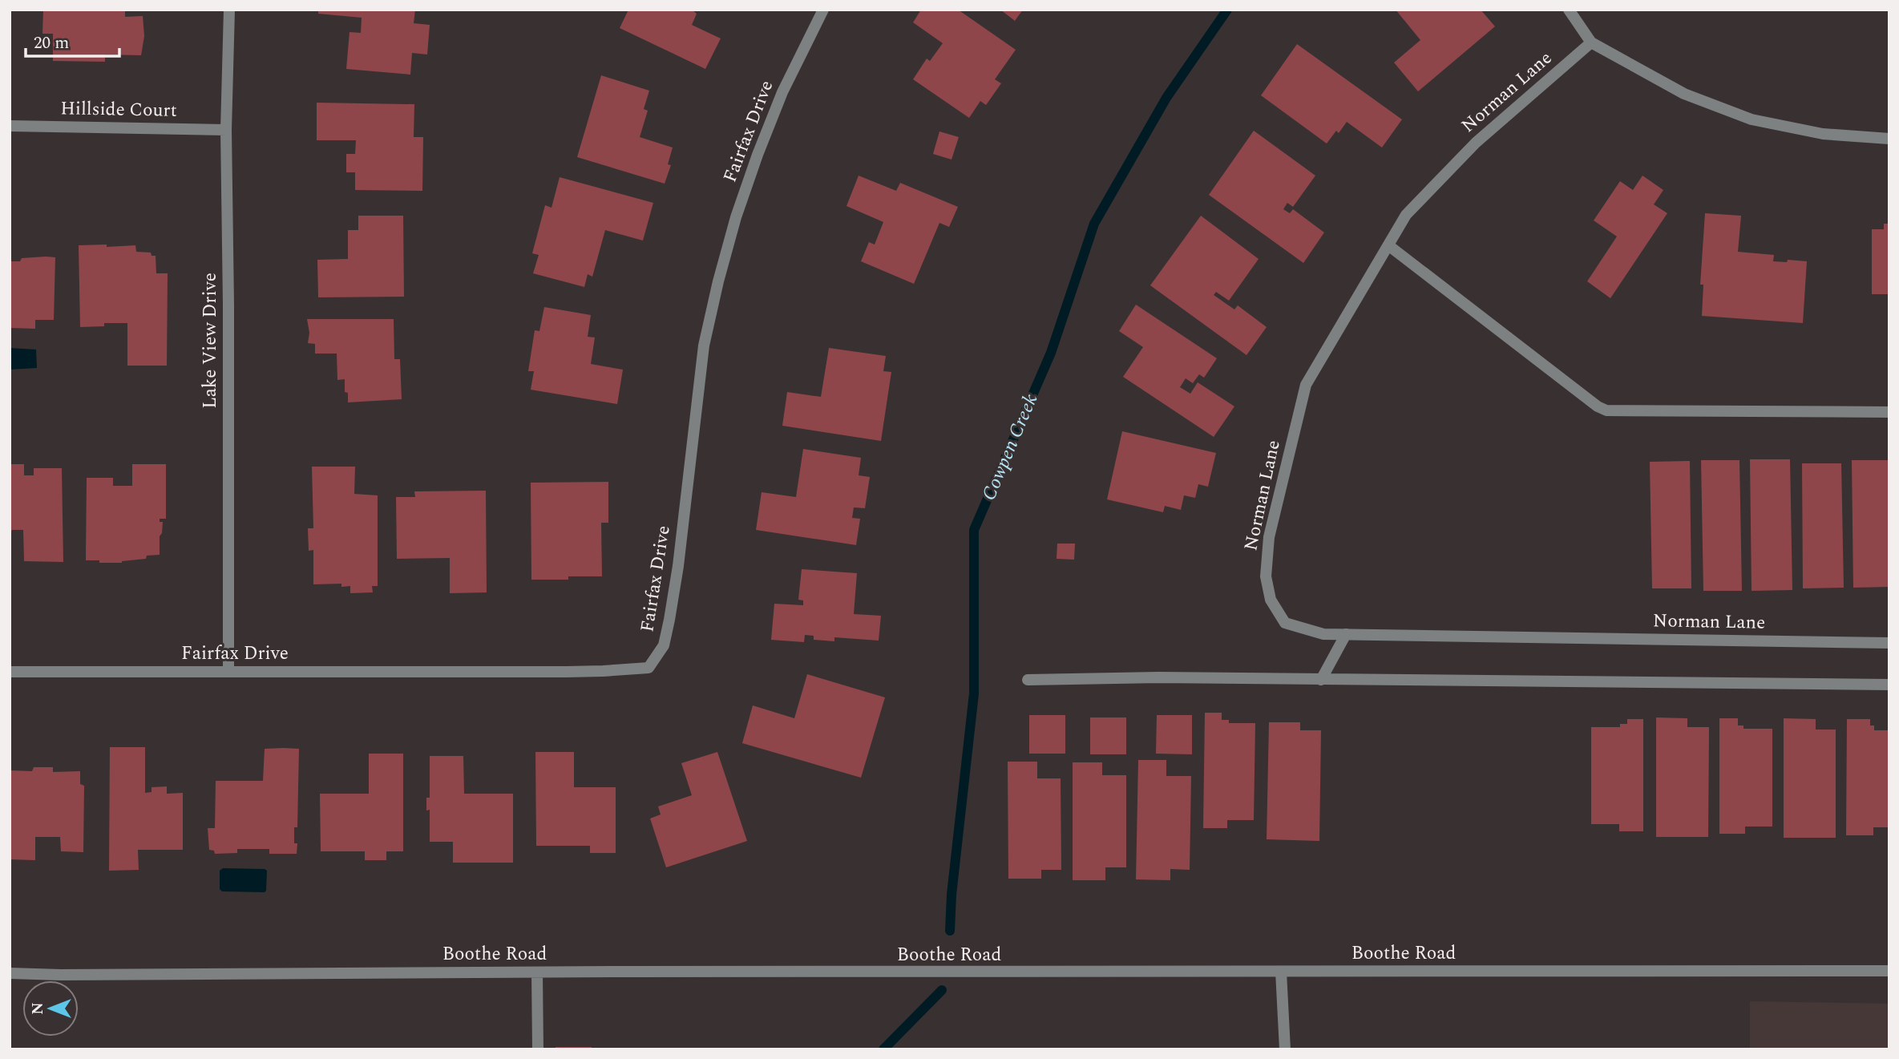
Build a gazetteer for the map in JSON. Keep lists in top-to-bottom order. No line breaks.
{"streets":{"street":["Norman Lane","Hillside Court","Fairfax Drive","Lake View Drive","Boothe Road"]},"crossings":[["Hillside Court","Lake View Drive"],["Fairfax Drive","Lake View Drive"]],"water":["Cowpen Creek"],"scale_bar":"20 m","north":"left"}
